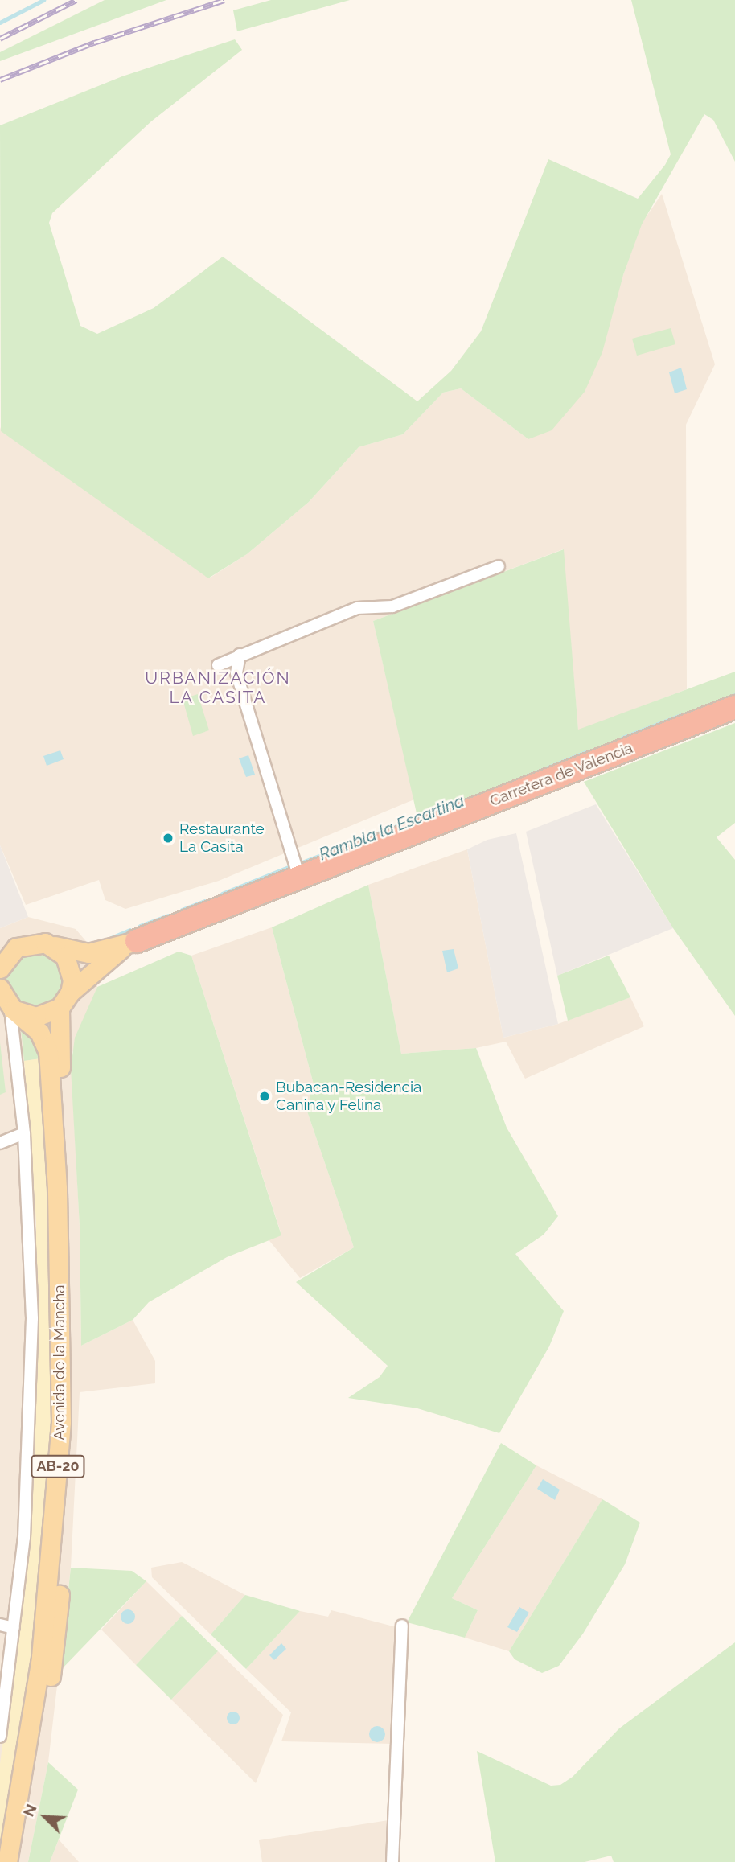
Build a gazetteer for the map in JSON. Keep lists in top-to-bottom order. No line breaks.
{"streets":{"highway":["Carretera de Valencia"],"main road":["Avenida de la Mancha","AB-20"]},"crossings":[["Carretera de Valencia","Avenida de la Mancha"]],"districts":["URBANIZACIÓN LA CASITA"],"water":["Rambla la Escartina"],"places":["Restaurante La Casita","Bubacan-Residencia Canina y Felina"],"north":"top left"}
